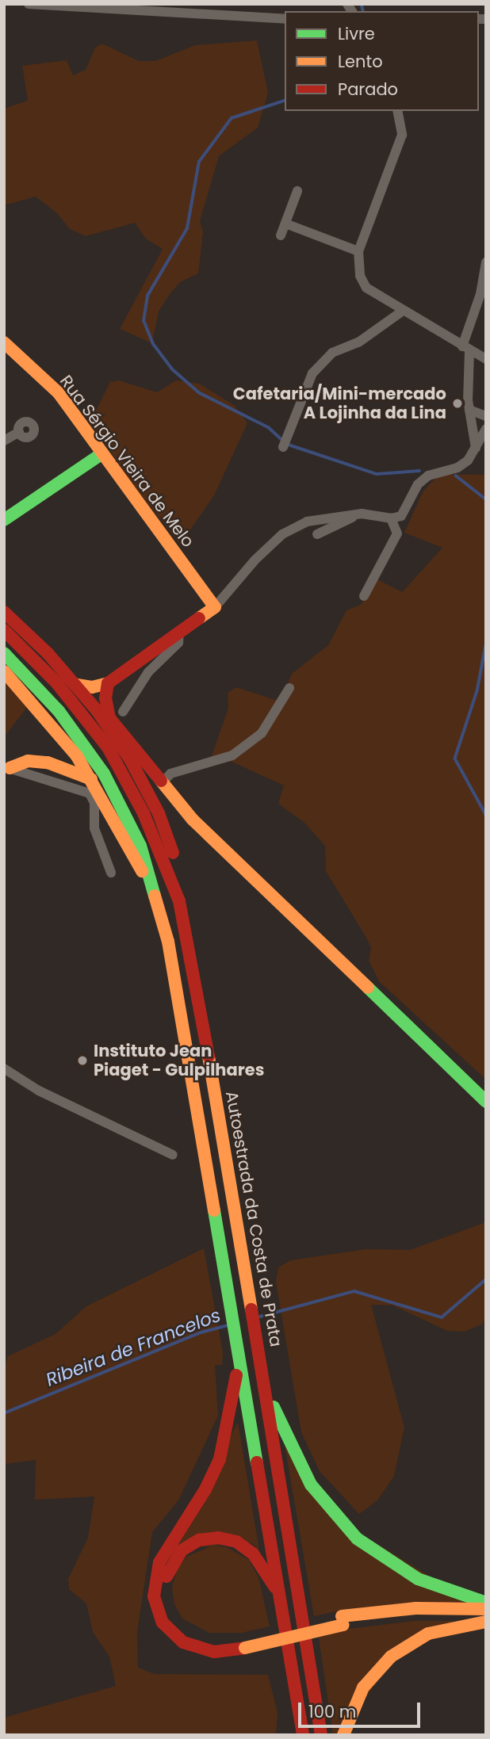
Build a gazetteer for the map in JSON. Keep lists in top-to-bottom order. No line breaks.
{"streets":{"main road":["Rua Sérgio Vieira de Melo","Autoestrada da Costa de Prata"]},"water":["Ribeira de Francelos"],"places":["Cafetaria/Mini-mercado A Lojinha da Lina","Instituto Jean Piaget - Gulpilhares"],"legend":["Livre","Lento","Parado"],"scale_bar":"100 m"}
